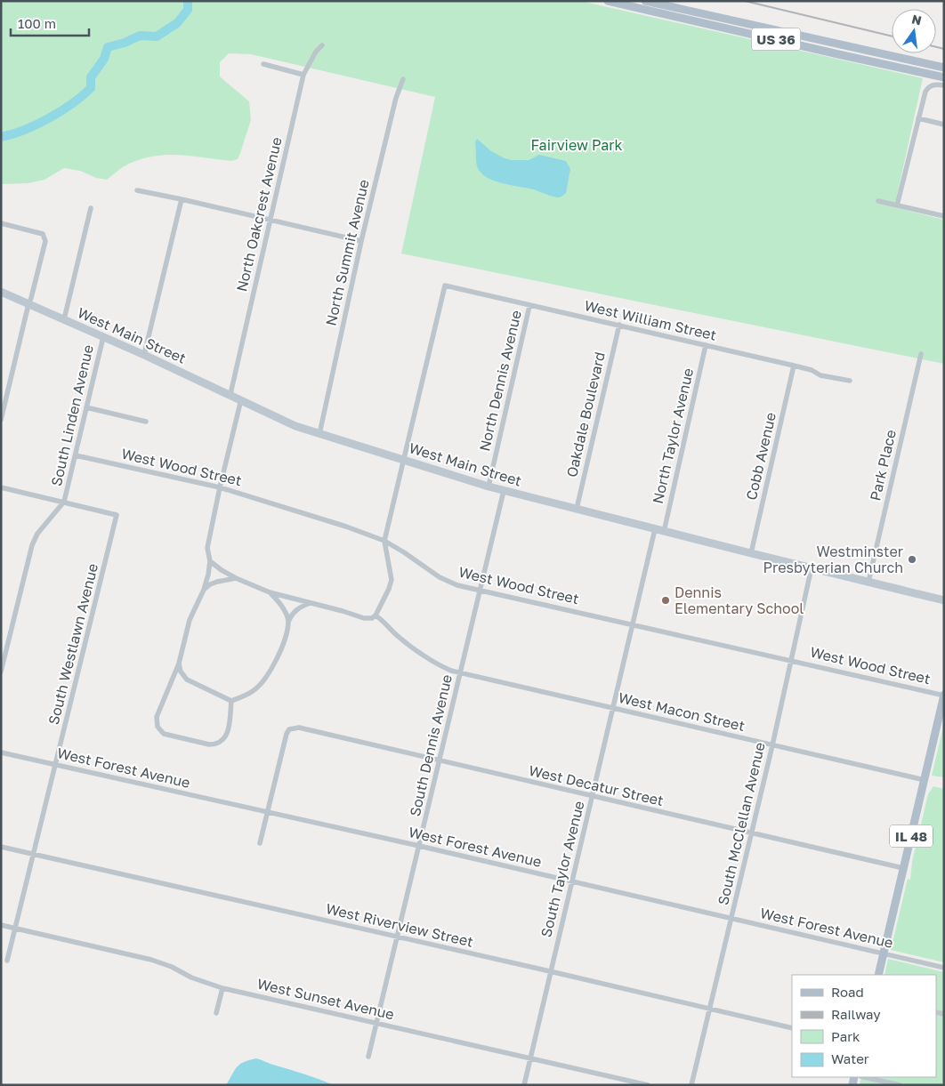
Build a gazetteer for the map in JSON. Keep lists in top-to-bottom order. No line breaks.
{"streets":{"main road":["US 36","IL 48"],"street":["North Oakcrest Avenue","North Summit Avenue","West William Street","West Main Street","North Dennis Avenue","Oakdale Boulevard","South Linden Avenue","North Taylor Avenue","Cobb Avenue","Park Place","West Wood Street","South Westlawn Avenue","West Macon Street","South Dennis Avenue","West Forest Avenue","West Decatur Street","South McClellan Avenue","South Taylor Avenue","West Riverview Street","West Sunset Avenue"]},"crossings":[["North Oakcrest Avenue","West Main Street"],["North Summit Avenue","West Main Street"],["West William Street","West Main Street"],["West William Street","North Dennis Avenue"],["West William Street","Oakdale Boulevard"],["West William Street","North Taylor Avenue"],["West William Street","Cobb Avenue"],["West Main Street","North Dennis Avenue"],["West Main Street","Oakdale Boulevard"],["West Main Street","South Linden Avenue"],["West Main Street","North Taylor Avenue"],["West Main Street","Cobb Avenue"],["West Main Street","Park Place"],["West Main Street","South Dennis Avenue"],["West Main Street","South McClellan Avenue"],["West Main Street","South Taylor Avenue"],["South Linden Avenue","West Wood Street"],["South Linden Avenue","South Westlawn Avenue"],["West Wood Street","South Dennis Avenue"],["West Wood Street","South McClellan Avenue"],["West Wood Street","IL 48"],["West Wood Street","South Taylor Avenue"],["South Westlawn Avenue","West Forest Avenue"],["South Westlawn Avenue","West Riverview Street"],["South Westlawn Avenue","West Sunset Avenue"],["West Macon Street","South Dennis Avenue"],["West Macon Street","South McClellan Avenue"],["West Macon Street","IL 48"],["West Macon Street","South Taylor Avenue"],["South Dennis Avenue","West Forest Avenue"],["South Dennis Avenue","West Decatur Street"],["South Dennis Avenue","West Riverview Street"],["South Dennis Avenue","West Sunset Avenue"],["West Forest Avenue","West Decatur Street"],["West Forest Avenue","South McClellan Avenue"],["West Forest Avenue","IL 48"],["West Forest Avenue","South Taylor Avenue"],["West Decatur Street","South McClellan Avenue"],["West Decatur Street","IL 48"],["West Decatur Street","South Taylor Avenue"],["South McClellan Avenue","West Riverview Street"],["South Taylor Avenue","West Riverview Street"],["South Taylor Avenue","West Sunset Avenue"]],"parks":["Fairview Park"],"places":["Westminster Presbyterian Church","Dennis Elementary School"],"legend":["Road","Railway","Park","Water"],"scale_bar":"100 m","north":"top"}
